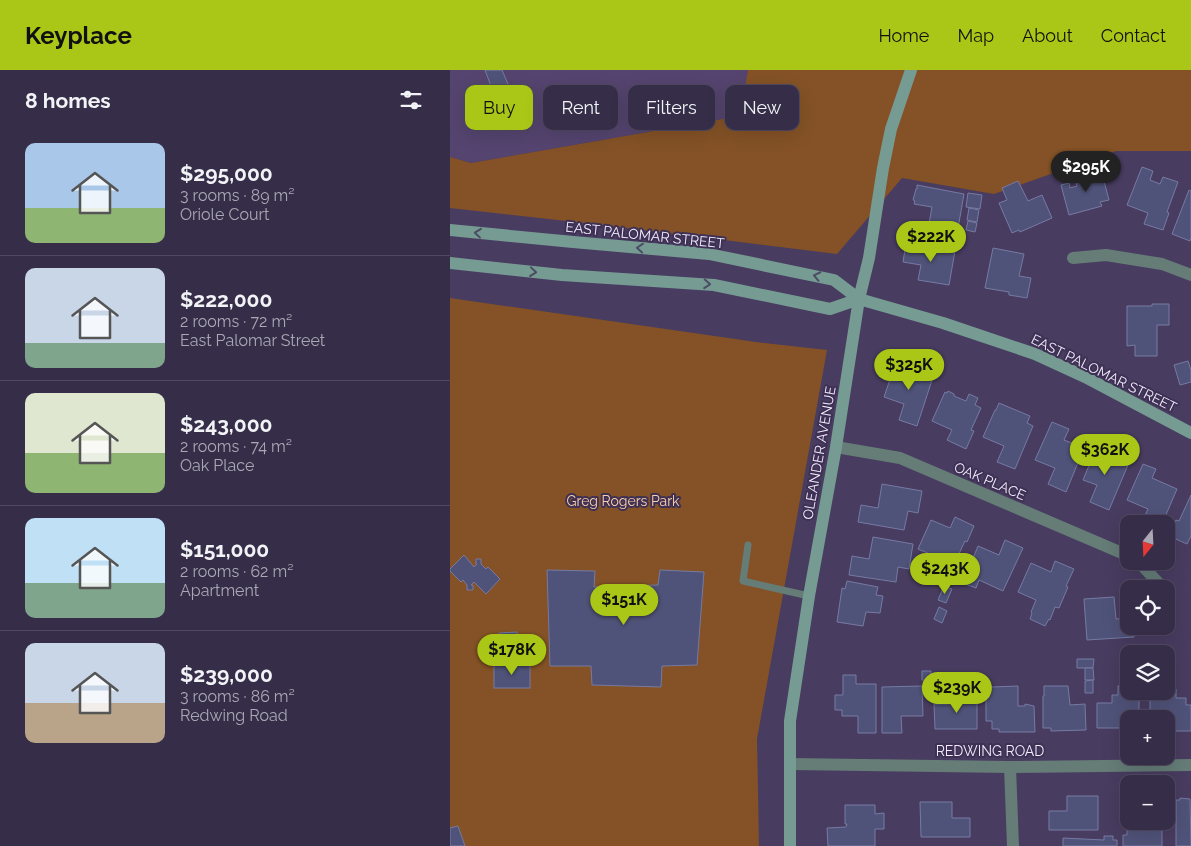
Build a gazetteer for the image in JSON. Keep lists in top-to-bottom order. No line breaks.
{"streets":{"main road":["EAST PALOMAR STREET","OLEANDER AVENUE"],"street":["OAK PLACE","REDWING ROAD"]},"crossings":[["EAST PALOMAR STREET","OLEANDER AVENUE"],["OLEANDER AVENUE","OAK PLACE"],["OLEANDER AVENUE","REDWING ROAD"]],"parks":["Greg Rogers Park"],"north":"bottom","page":{"header":"Keyplace","nav":["Home","Map","About","Contact"],"heading":"8 homes","chip":["Buy","Rent","Filters","New"],"list":[{"name":"$295,000","note":"3 rooms · 89 m² · Oriole Court"},{"name":"$222,000","note":"2 rooms · 72 m² · East Palomar Street"},{"name":"$243,000","note":"2 rooms · 74 m² · Oak Place"},{"name":"$151,000","note":"2 rooms · 62 m² · Apartment"},{"name":"$239,000","note":"3 rooms · 86 m² · Redwing Road"}],"price":["$295K","$222K","$325K","$362K","$243K","$151K","$178K","$239K"],"map_buttons":["+","−"]}}
